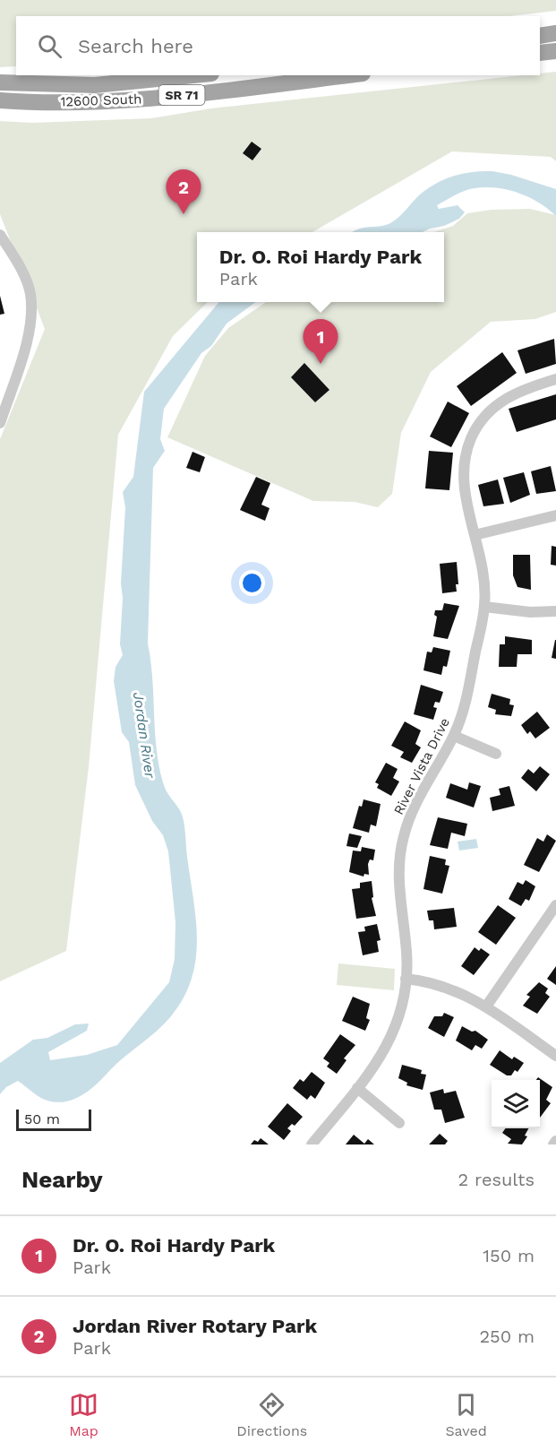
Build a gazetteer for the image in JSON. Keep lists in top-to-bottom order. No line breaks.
{"streets":{"main road":["SR 71","12600 South"],"street":["River Vista Drive"]},"water":["Jordan River"],"scale_bar":"50 m","page":{"search":"Search here","pins":["2","1"],"popup":["Dr. O. Roi Hardy Park","Park"],"scale":"50 m","heading":["Nearby","2 results"],"list":[{"mark":"1","name":"Dr. O. Roi Hardy Park","note":"Park","value":"150 m"},{"mark":"2","name":"Jordan River Rotary Park","note":"Park","value":"250 m"}],"nav":["Map","Directions","Saved"]}}
